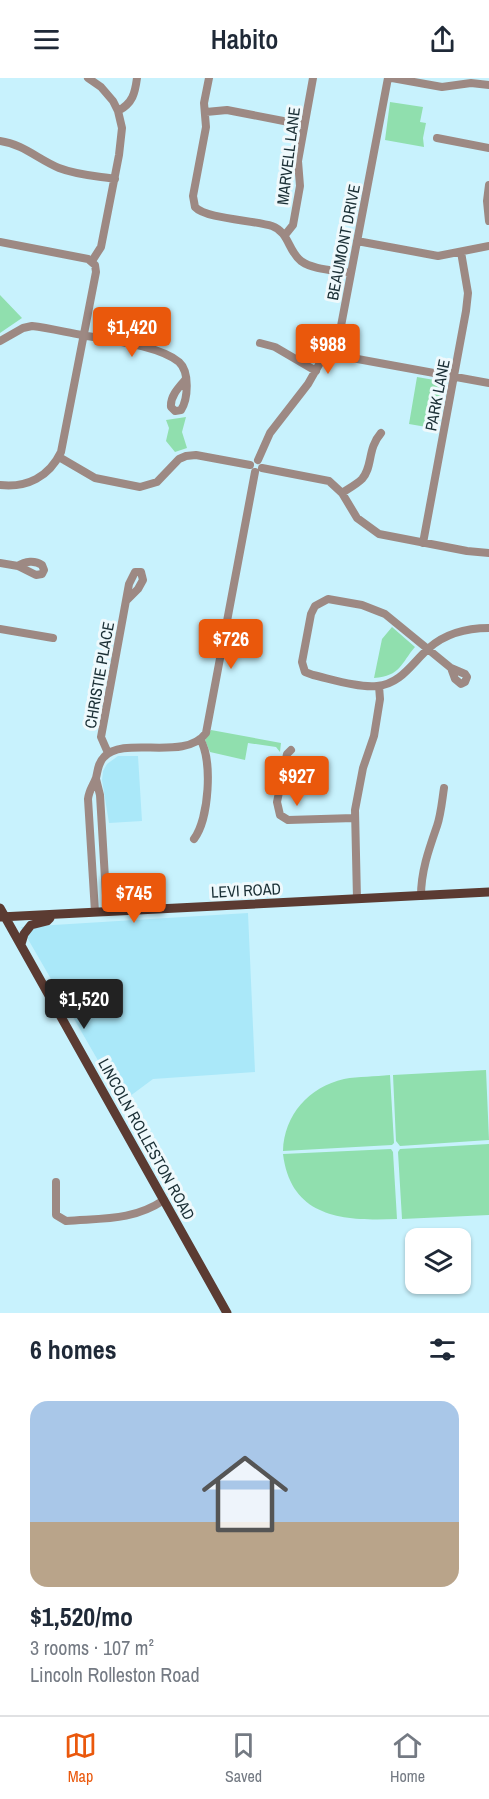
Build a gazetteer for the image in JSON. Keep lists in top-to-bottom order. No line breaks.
{"streets":{"main road":["LEVI ROAD","LINCOLN ROLLESTON ROAD"],"street":["MARVELL LANE","BEAUMONT DRIVE","PARK LANE","CHRISTIE PLACE"]},"crossings":[["LEVI ROAD","LINCOLN ROLLESTON ROAD"]],"page":{"header":"Habito","price":["$1,420","$988","$726","$927","$745","$1,520"],"heading":"6 homes","list":[{"name":"$1,520/mo","note":"3 rooms · 107 m² · Lincoln Rolleston Road"}],"tabs":["Map","Saved","Home"]}}
